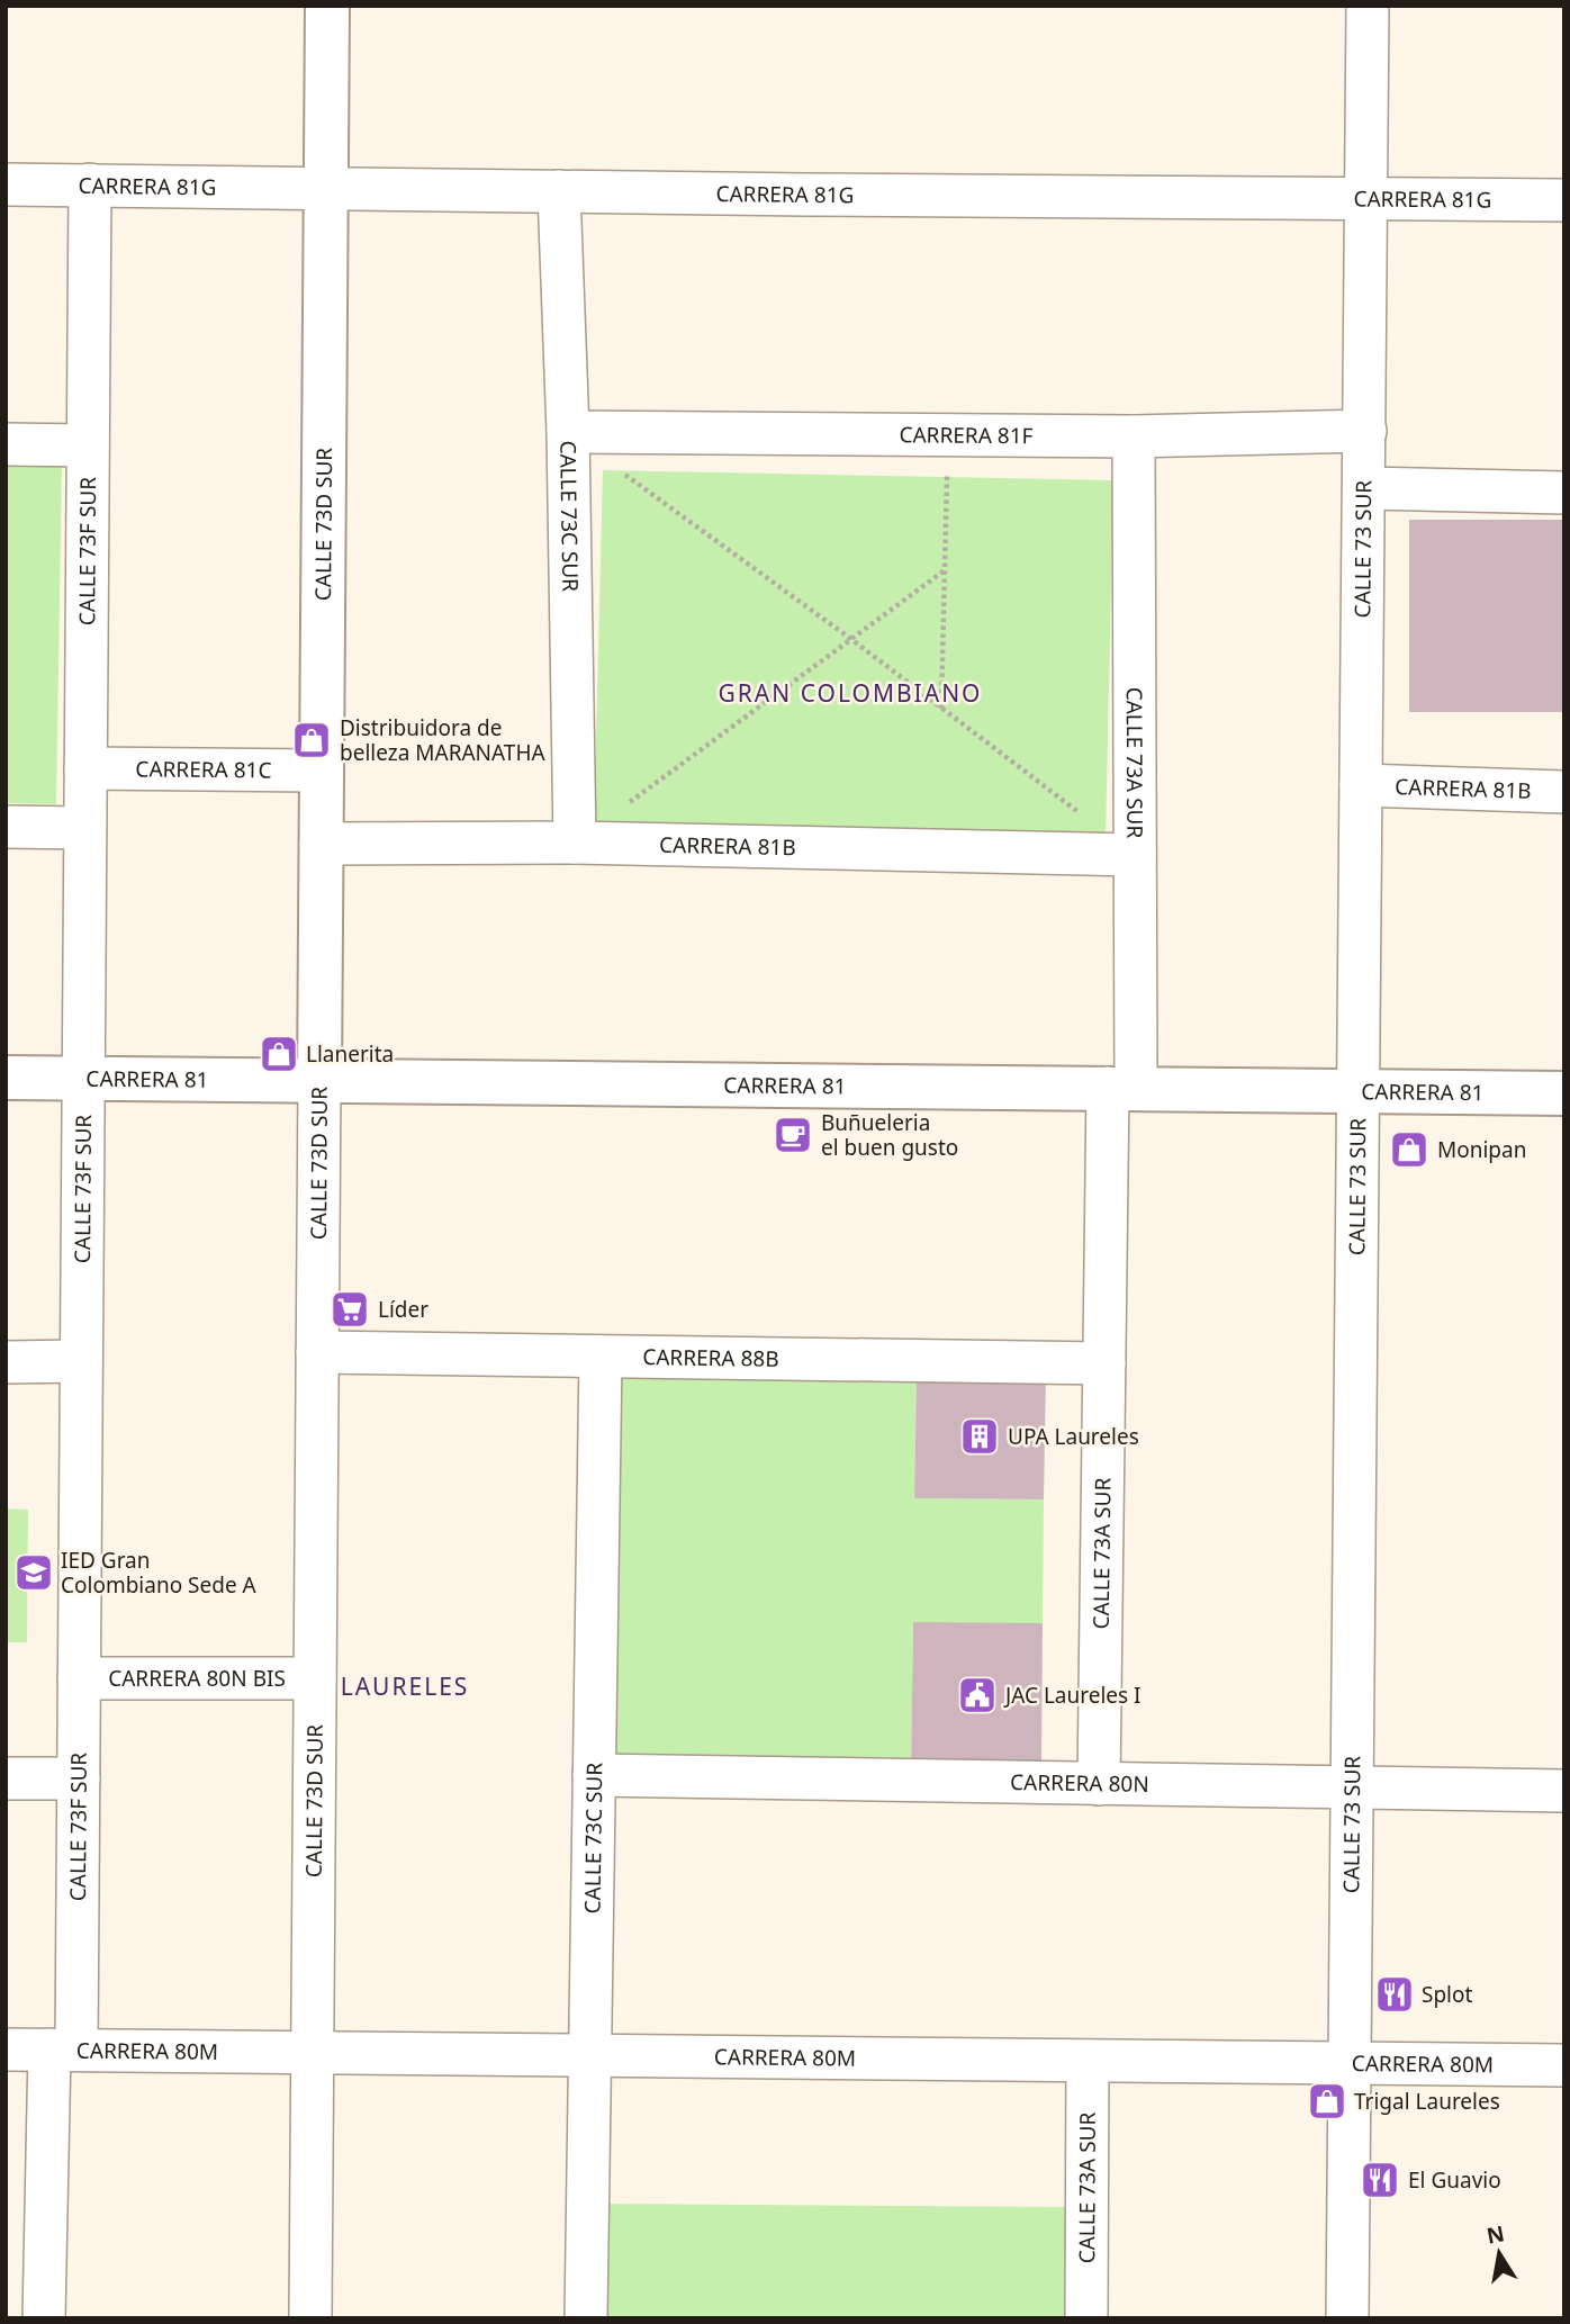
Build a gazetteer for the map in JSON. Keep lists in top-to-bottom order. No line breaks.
{"streets":{"street":["CARRERA 81G","CARRERA 81F","CALLE 73C SUR","CALLE 73D SUR","CALLE 73 SUR","CALLE 73F SUR","CALLE 73A SUR","CARRERA 81C","CARRERA 81B","CARRERA 81","CARRERA 88B","CARRERA 80N BIS","CARRERA 80N","CARRERA 80M"]},"crossings":[["CARRERA 81G","CALLE 73C SUR"],["CARRERA 81G","CALLE 73D SUR"],["CARRERA 81G","CALLE 73 SUR"],["CARRERA 81G","CALLE 73F SUR"],["CARRERA 81F","CALLE 73C SUR"],["CARRERA 81F","CALLE 73 SUR"],["CARRERA 81F","CALLE 73A SUR"],["CALLE 73C SUR","CARRERA 81B"],["CALLE 73C SUR","CARRERA 88B"],["CALLE 73C SUR","CARRERA 80N"],["CALLE 73C SUR","CARRERA 80M"],["CALLE 73D SUR","CARRERA 81C"],["CALLE 73D SUR","CARRERA 81B"],["CALLE 73D SUR","CARRERA 81"],["CALLE 73D SUR","CARRERA 88B"],["CALLE 73D SUR","CARRERA 80N BIS"],["CALLE 73D SUR","CARRERA 80M"],["CALLE 73 SUR","CARRERA 81B"],["CALLE 73 SUR","CARRERA 81"],["CALLE 73 SUR","CARRERA 80N"],["CALLE 73 SUR","CARRERA 80M"],["CALLE 73F SUR","CARRERA 81C"],["CALLE 73F SUR","CARRERA 81"],["CALLE 73F SUR","CARRERA 80N BIS"],["CALLE 73F SUR","CARRERA 80M"],["CALLE 73A SUR","CARRERA 81B"],["CALLE 73A SUR","CARRERA 81"],["CALLE 73A SUR","CARRERA 88B"],["CALLE 73A SUR","CARRERA 80N"],["CALLE 73A SUR","CARRERA 80M"]],"districts":["GRAN COLOMBIANO","LAURELES"],"places":{"shop":["Distribuidora de belleza MARANATHA","Llanerita","Monipan","Trigal Laureles"],"cafe":["Buñueleria el buen gusto"],"supermarket":["Líder"],"building":["UPA Laureles"],"school or university":["IED Gran Colombiano Sede A"],"public building":["JAC Laureles I"],"restaurant":["Splot","El Guavio"]},"north":"top"}
